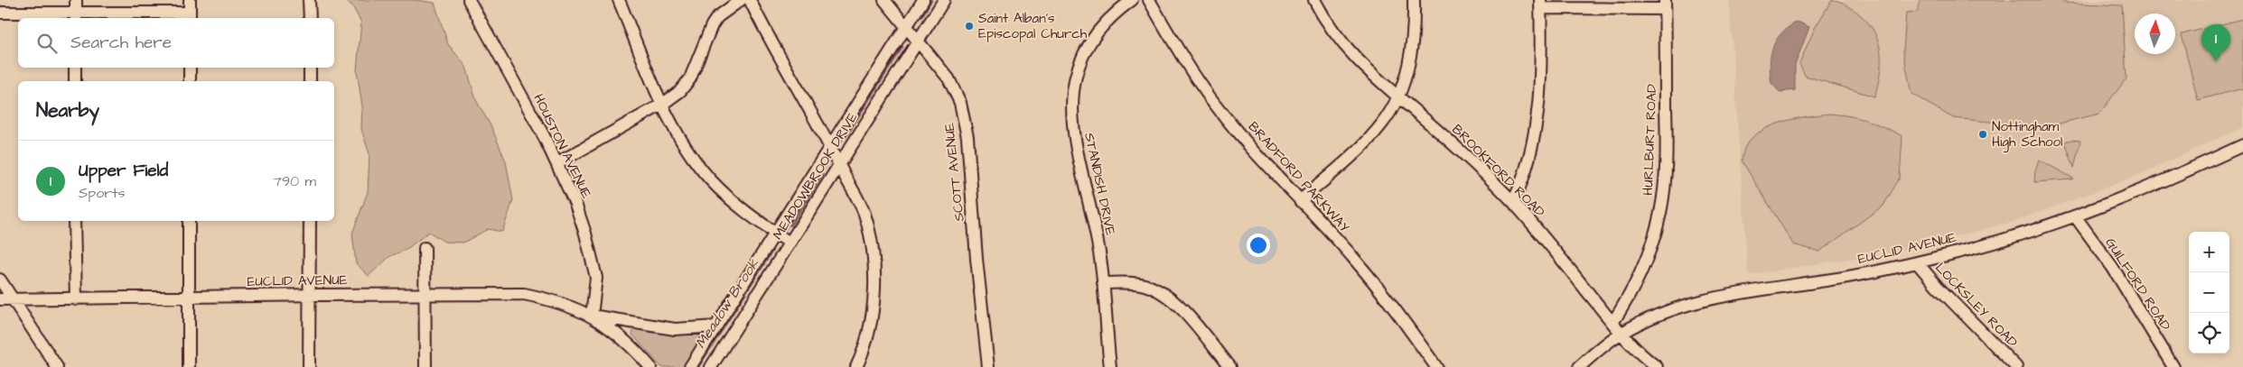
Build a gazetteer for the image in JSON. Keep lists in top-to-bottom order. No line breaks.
{"streets":{"street":["HURLBURT ROAD","HOUSTON AVENUE","BROOKFORD ROAD","SCOTT AVENUE","MEADOWBROOK DRIVE","BRADFORD PARKWAY","STANDISH DRIVE","EUCLID AVENUE","GUILFORD ROAD","LOCKSLEY ROAD"]},"crossings":[["HURLBURT ROAD","BROOKFORD ROAD"],["HOUSTON AVENUE","EUCLID AVENUE"],["BROOKFORD ROAD","EUCLID AVENUE"],["SCOTT AVENUE","MEADOWBROOK DRIVE"],["MEADOWBROOK DRIVE","EUCLID AVENUE"],["EUCLID AVENUE","GUILFORD ROAD"],["EUCLID AVENUE","LOCKSLEY ROAD"]],"water":["Meadow Brook"],"places":["Saint Alban's Episcopal Church","Nottingham High School"],"north":"top","page":{"search":"Search here","pins":"1","heading":"Nearby","list":[{"mark":"1","name":"Upper Field","note":"Sports","value":"790 m"}],"map_buttons":["+","−"]}}
